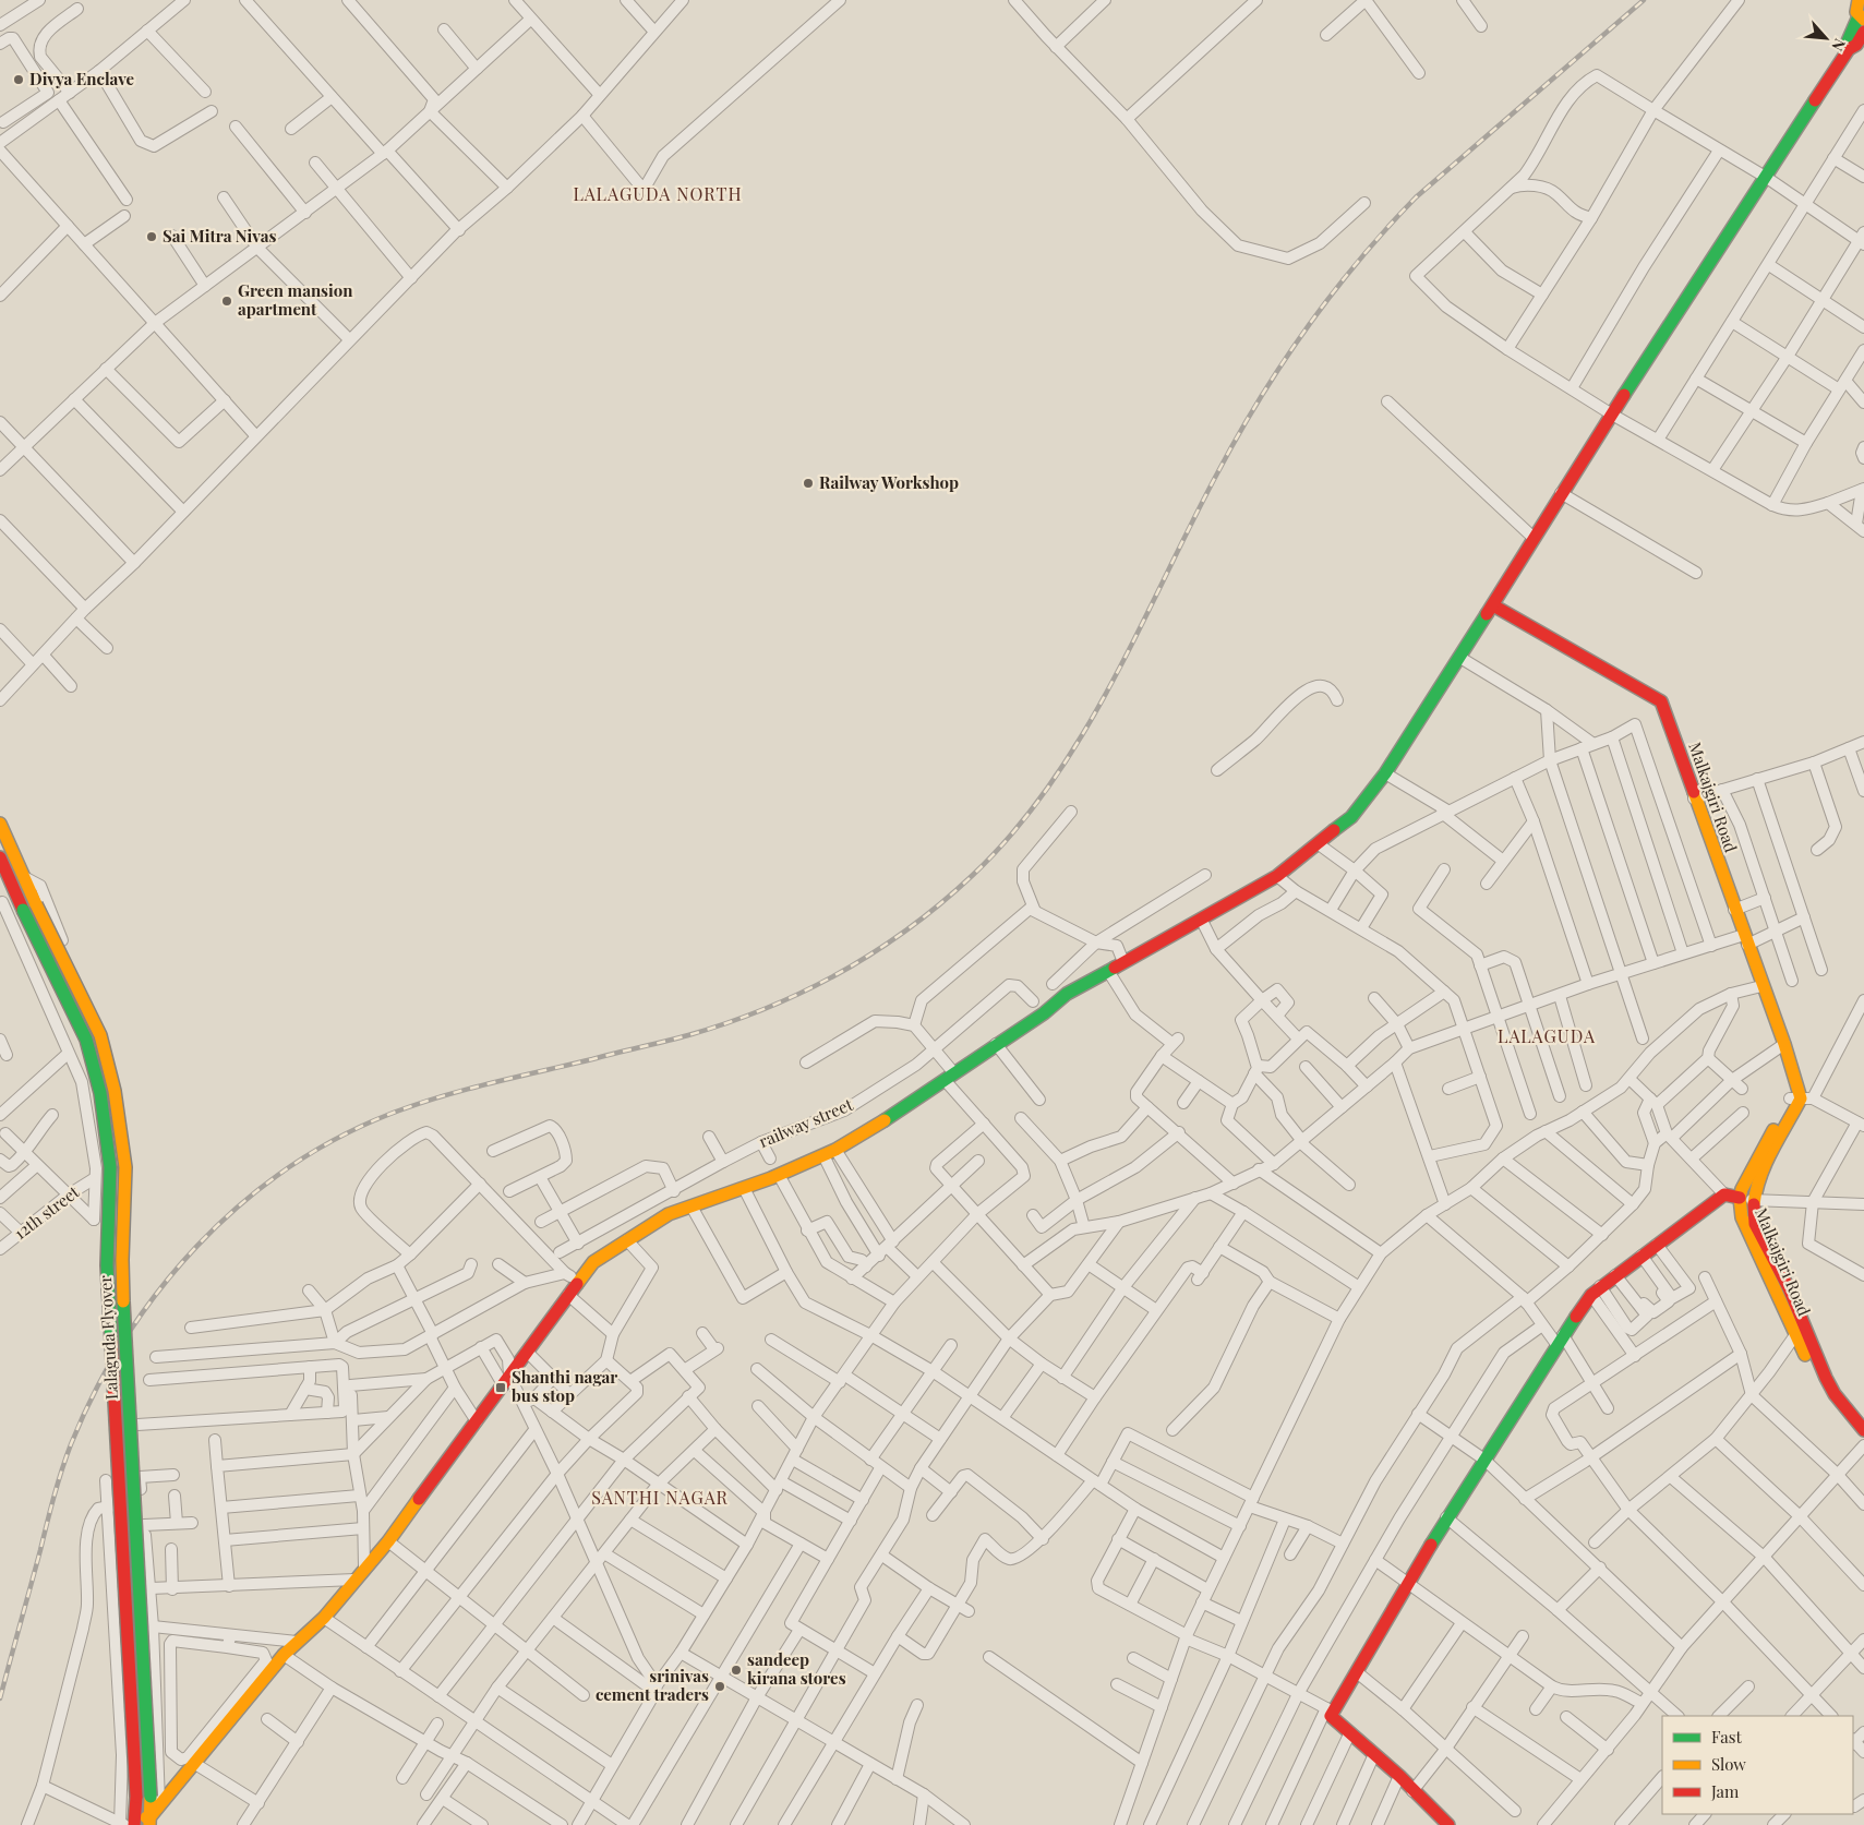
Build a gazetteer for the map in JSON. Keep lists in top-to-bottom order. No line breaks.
{"streets":{"main road":["Malkajgiri Road","Lalaguda Flyover"],"street":["railway street","12th street"]},"districts":["LALAGUDA NORTH","LALAGUDA","SANTHI NAGAR"],"places":{"other":["Divya Enclave","Sai Mitra Nivas","Green mansion apartment","Railway Workshop","sandeep kirana stores","srinivas cement traders"],"transit":["Shanthi nagar bus stop"]},"legend":["Fast","Slow","Jam"],"north":"bottom right"}
